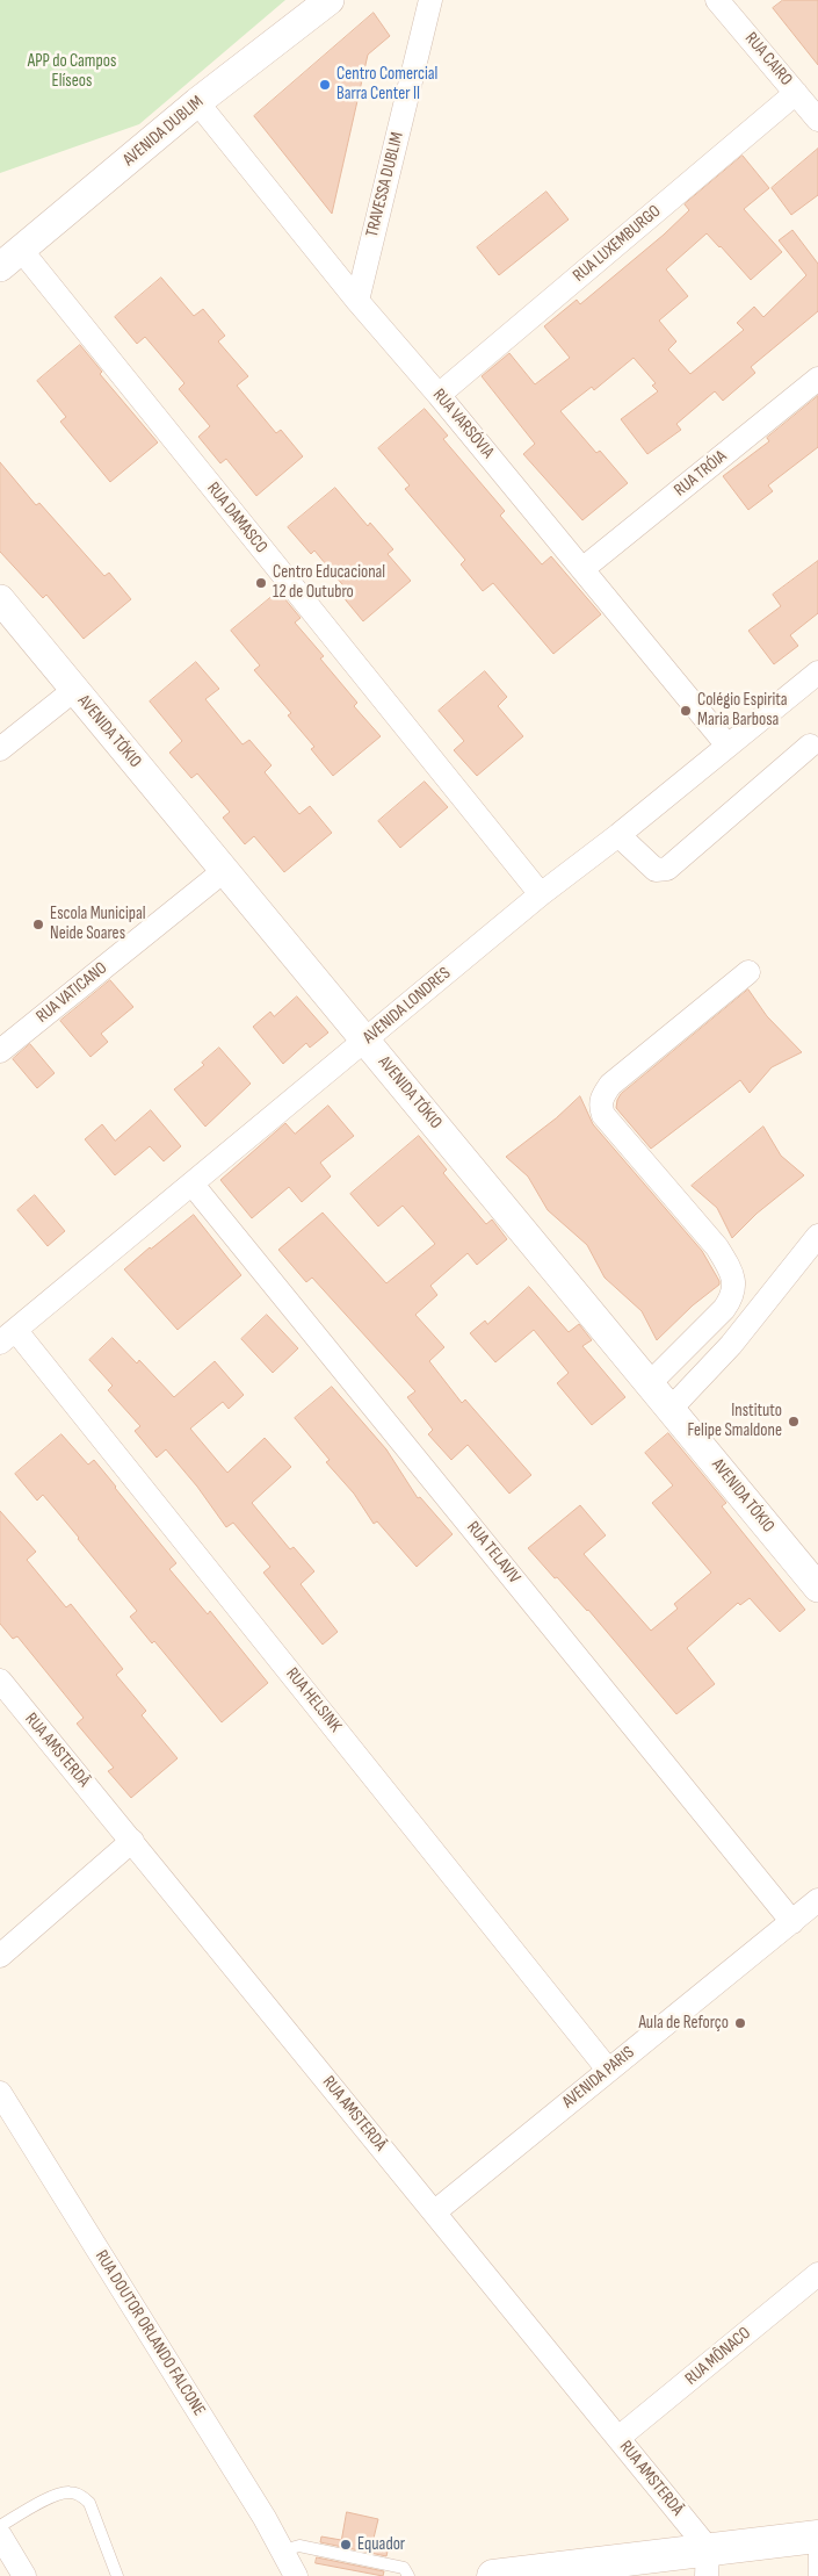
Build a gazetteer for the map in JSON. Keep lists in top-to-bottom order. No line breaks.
{"streets":{"street":["RUA CAIRO","AVENIDA DUBLIM","TRAVESSA DUBLIM","RUA LUXEMBURGO","RUA VARSÓVIA","RUA TRÓIA","RUA DAMASCO","AVENIDA TÓKIO","RUA VATICANO","AVENIDA LONDRES","RUA TELAVIV","RUA HELSINK","RUA AMSTERDÃ","AVENIDA PARIS","RUA DOUTOR ORLANDO FALCONE","RUA MÔNACO"]},"crossings":[["RUA CAIRO","RUA LUXEMBURGO"],["AVENIDA DUBLIM","RUA VARSÓVIA"],["AVENIDA DUBLIM","RUA DAMASCO"],["TRAVESSA DUBLIM","RUA VARSÓVIA"],["RUA LUXEMBURGO","RUA VARSÓVIA"],["RUA VARSÓVIA","RUA TRÓIA"],["RUA VARSÓVIA","AVENIDA LONDRES"],["RUA DAMASCO","AVENIDA LONDRES"],["AVENIDA TÓKIO","RUA VATICANO"],["AVENIDA TÓKIO","AVENIDA LONDRES"],["AVENIDA LONDRES","RUA TELAVIV"],["AVENIDA LONDRES","RUA HELSINK"],["RUA TELAVIV","AVENIDA PARIS"],["RUA HELSINK","AVENIDA PARIS"],["RUA AMSTERDÃ","AVENIDA PARIS"],["RUA AMSTERDÃ","RUA MÔNACO"]],"parks":["APP do Campos Elíseos"],"places":["Centro Comercial Barra Center II","Centro Educacional 12 de Outubro","Colégio Espirita Maria Barbosa","Escola Municipal Neide Soares","Instituto Felipe Smaldone","Aula de Reforço","Equador"]}
